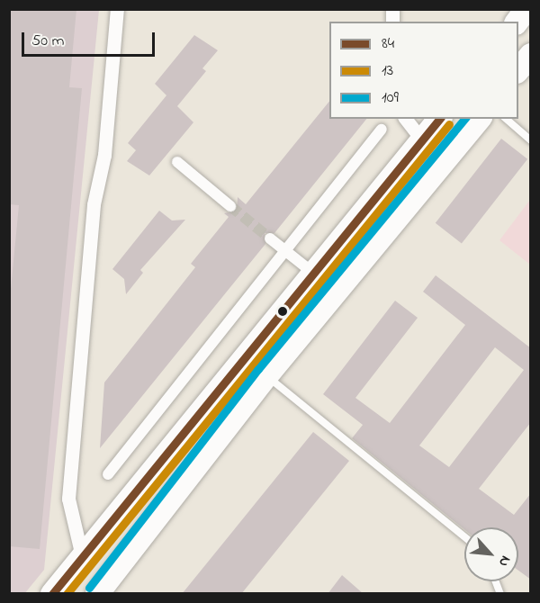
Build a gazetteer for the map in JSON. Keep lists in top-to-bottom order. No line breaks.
{"lines":["transit line 84","transit line 109","transit line 13"],"legend":["84","13","109"],"scale_bar":"50 m","north":"bottom right"}
